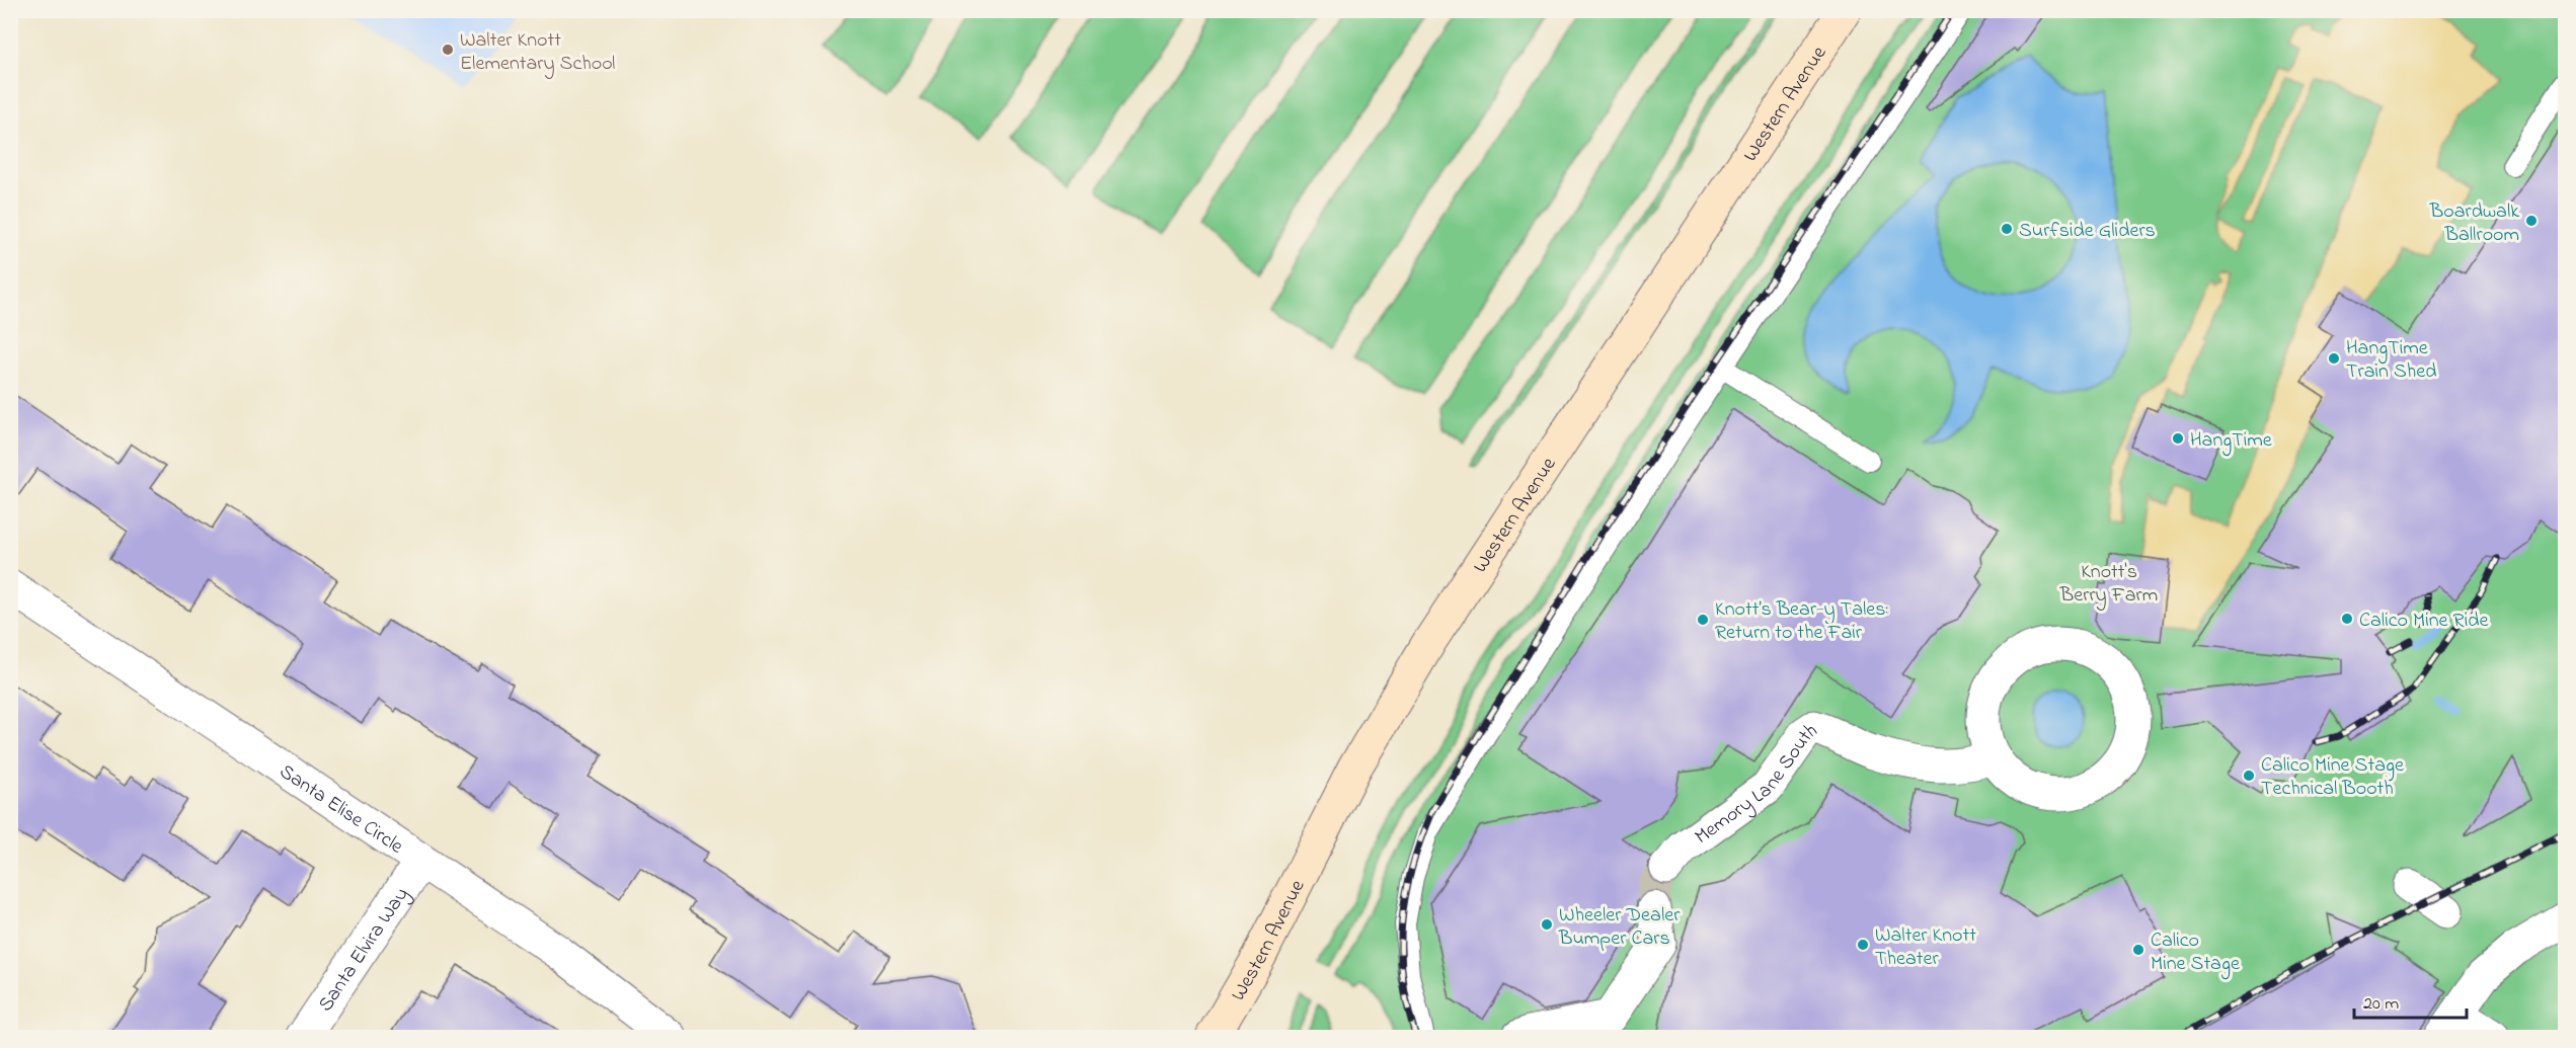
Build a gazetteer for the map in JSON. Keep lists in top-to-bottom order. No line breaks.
{"streets":{"main road":["Western Avenue"],"street":["Memory Lane South","Santa Elise Circle","Santa Elvira Way"]},"crossings":[["Santa Elise Circle","Santa Elvira Way"]],"parks":["Knott's Berry Farm"],"places":["Walter Knott Elementary School","Boardwalk Ballroom","Surfside Gliders","HangTime Train Shed","HangTime","Calico Mine Ride","Knott’s Bear-y Tales: Return to the Fair","Calico Mine Stage Technical Booth","Wheeler Dealer Bumper Cars","Walter Knott Theater","Calico Mine Stage"],"scale_bar":"20 m"}
